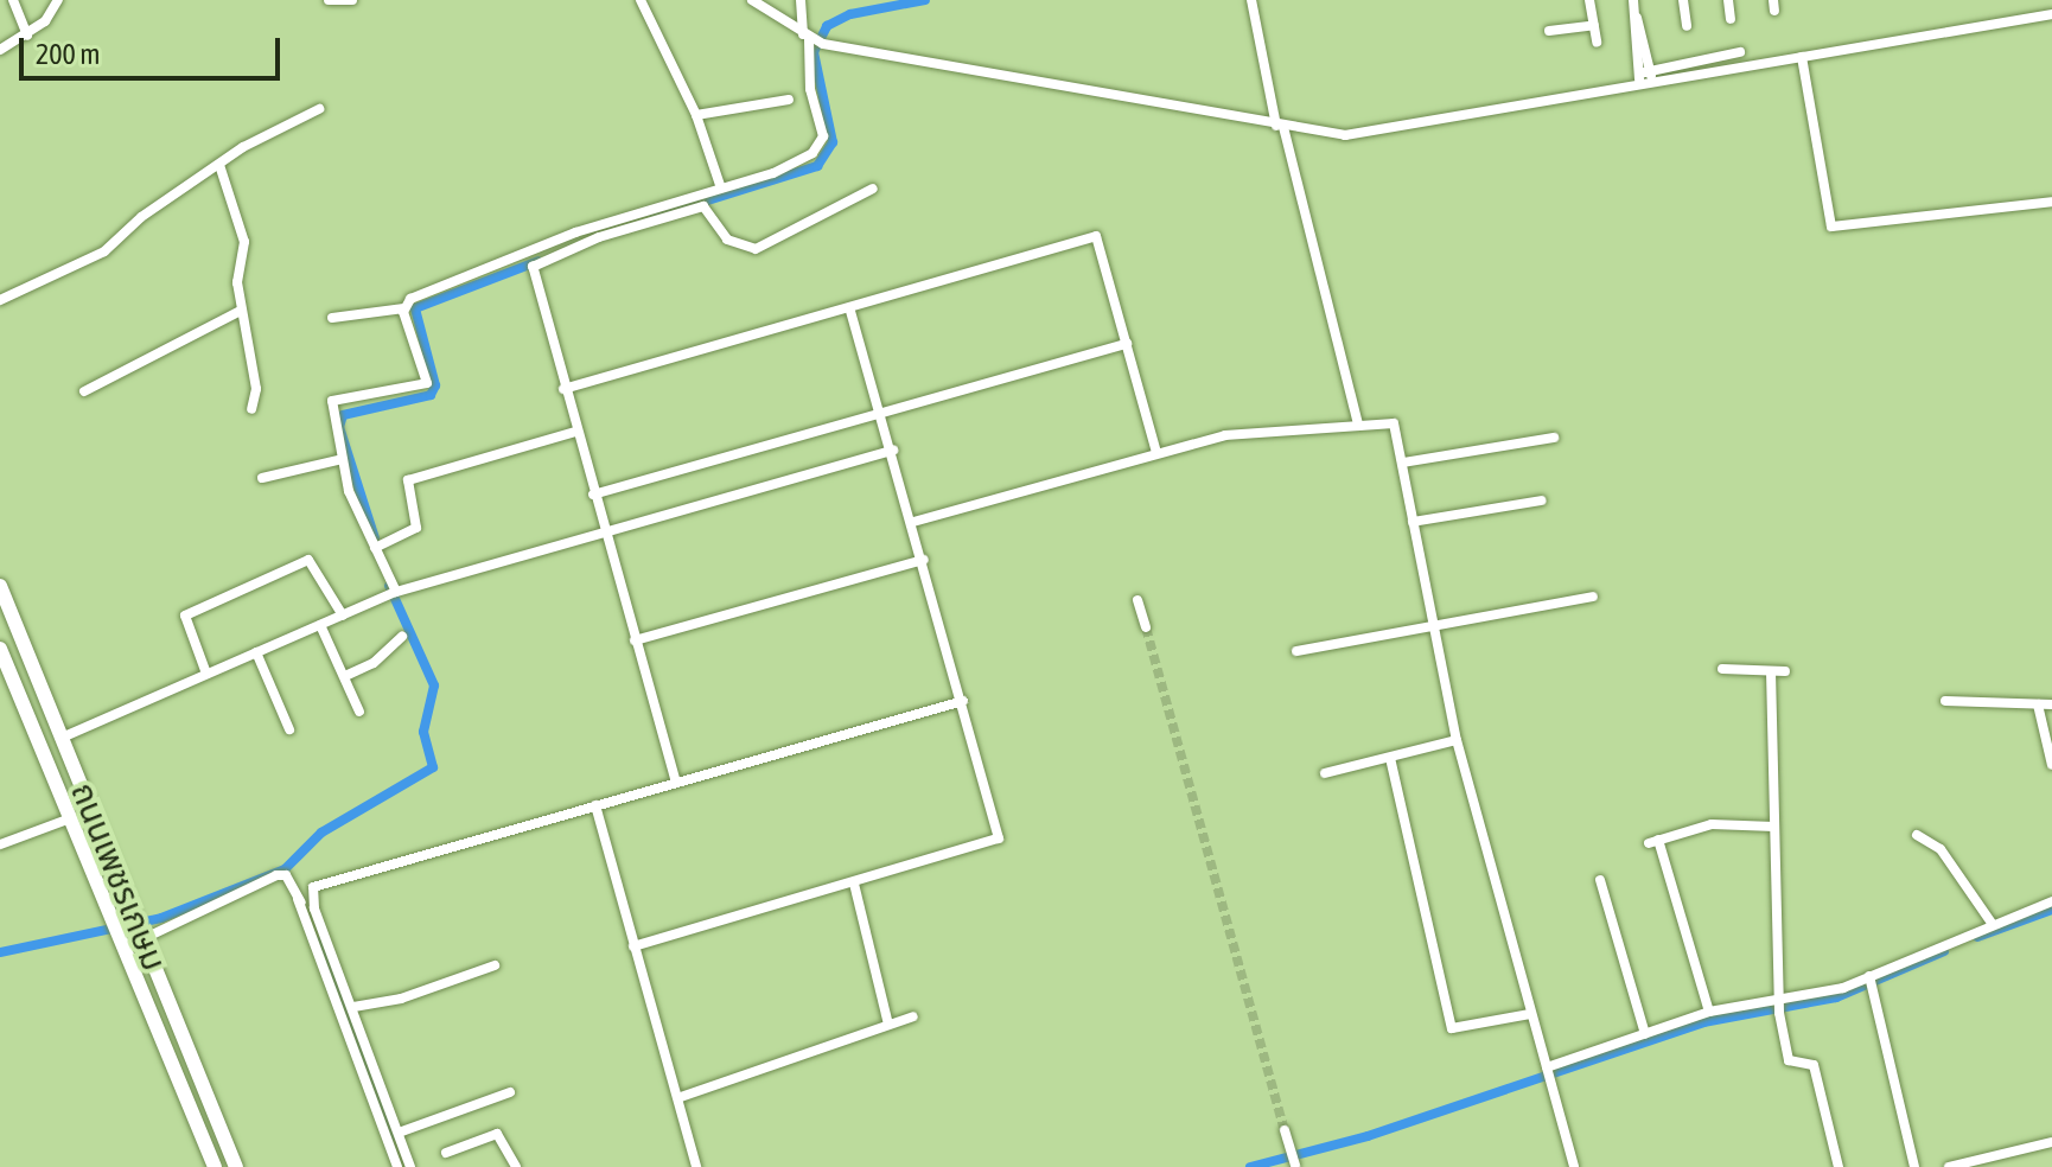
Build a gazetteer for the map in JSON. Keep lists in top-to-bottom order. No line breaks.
{"streets":{"main road":["ถนนเพชรเกษม"]},"scale_bar":"200 m"}
